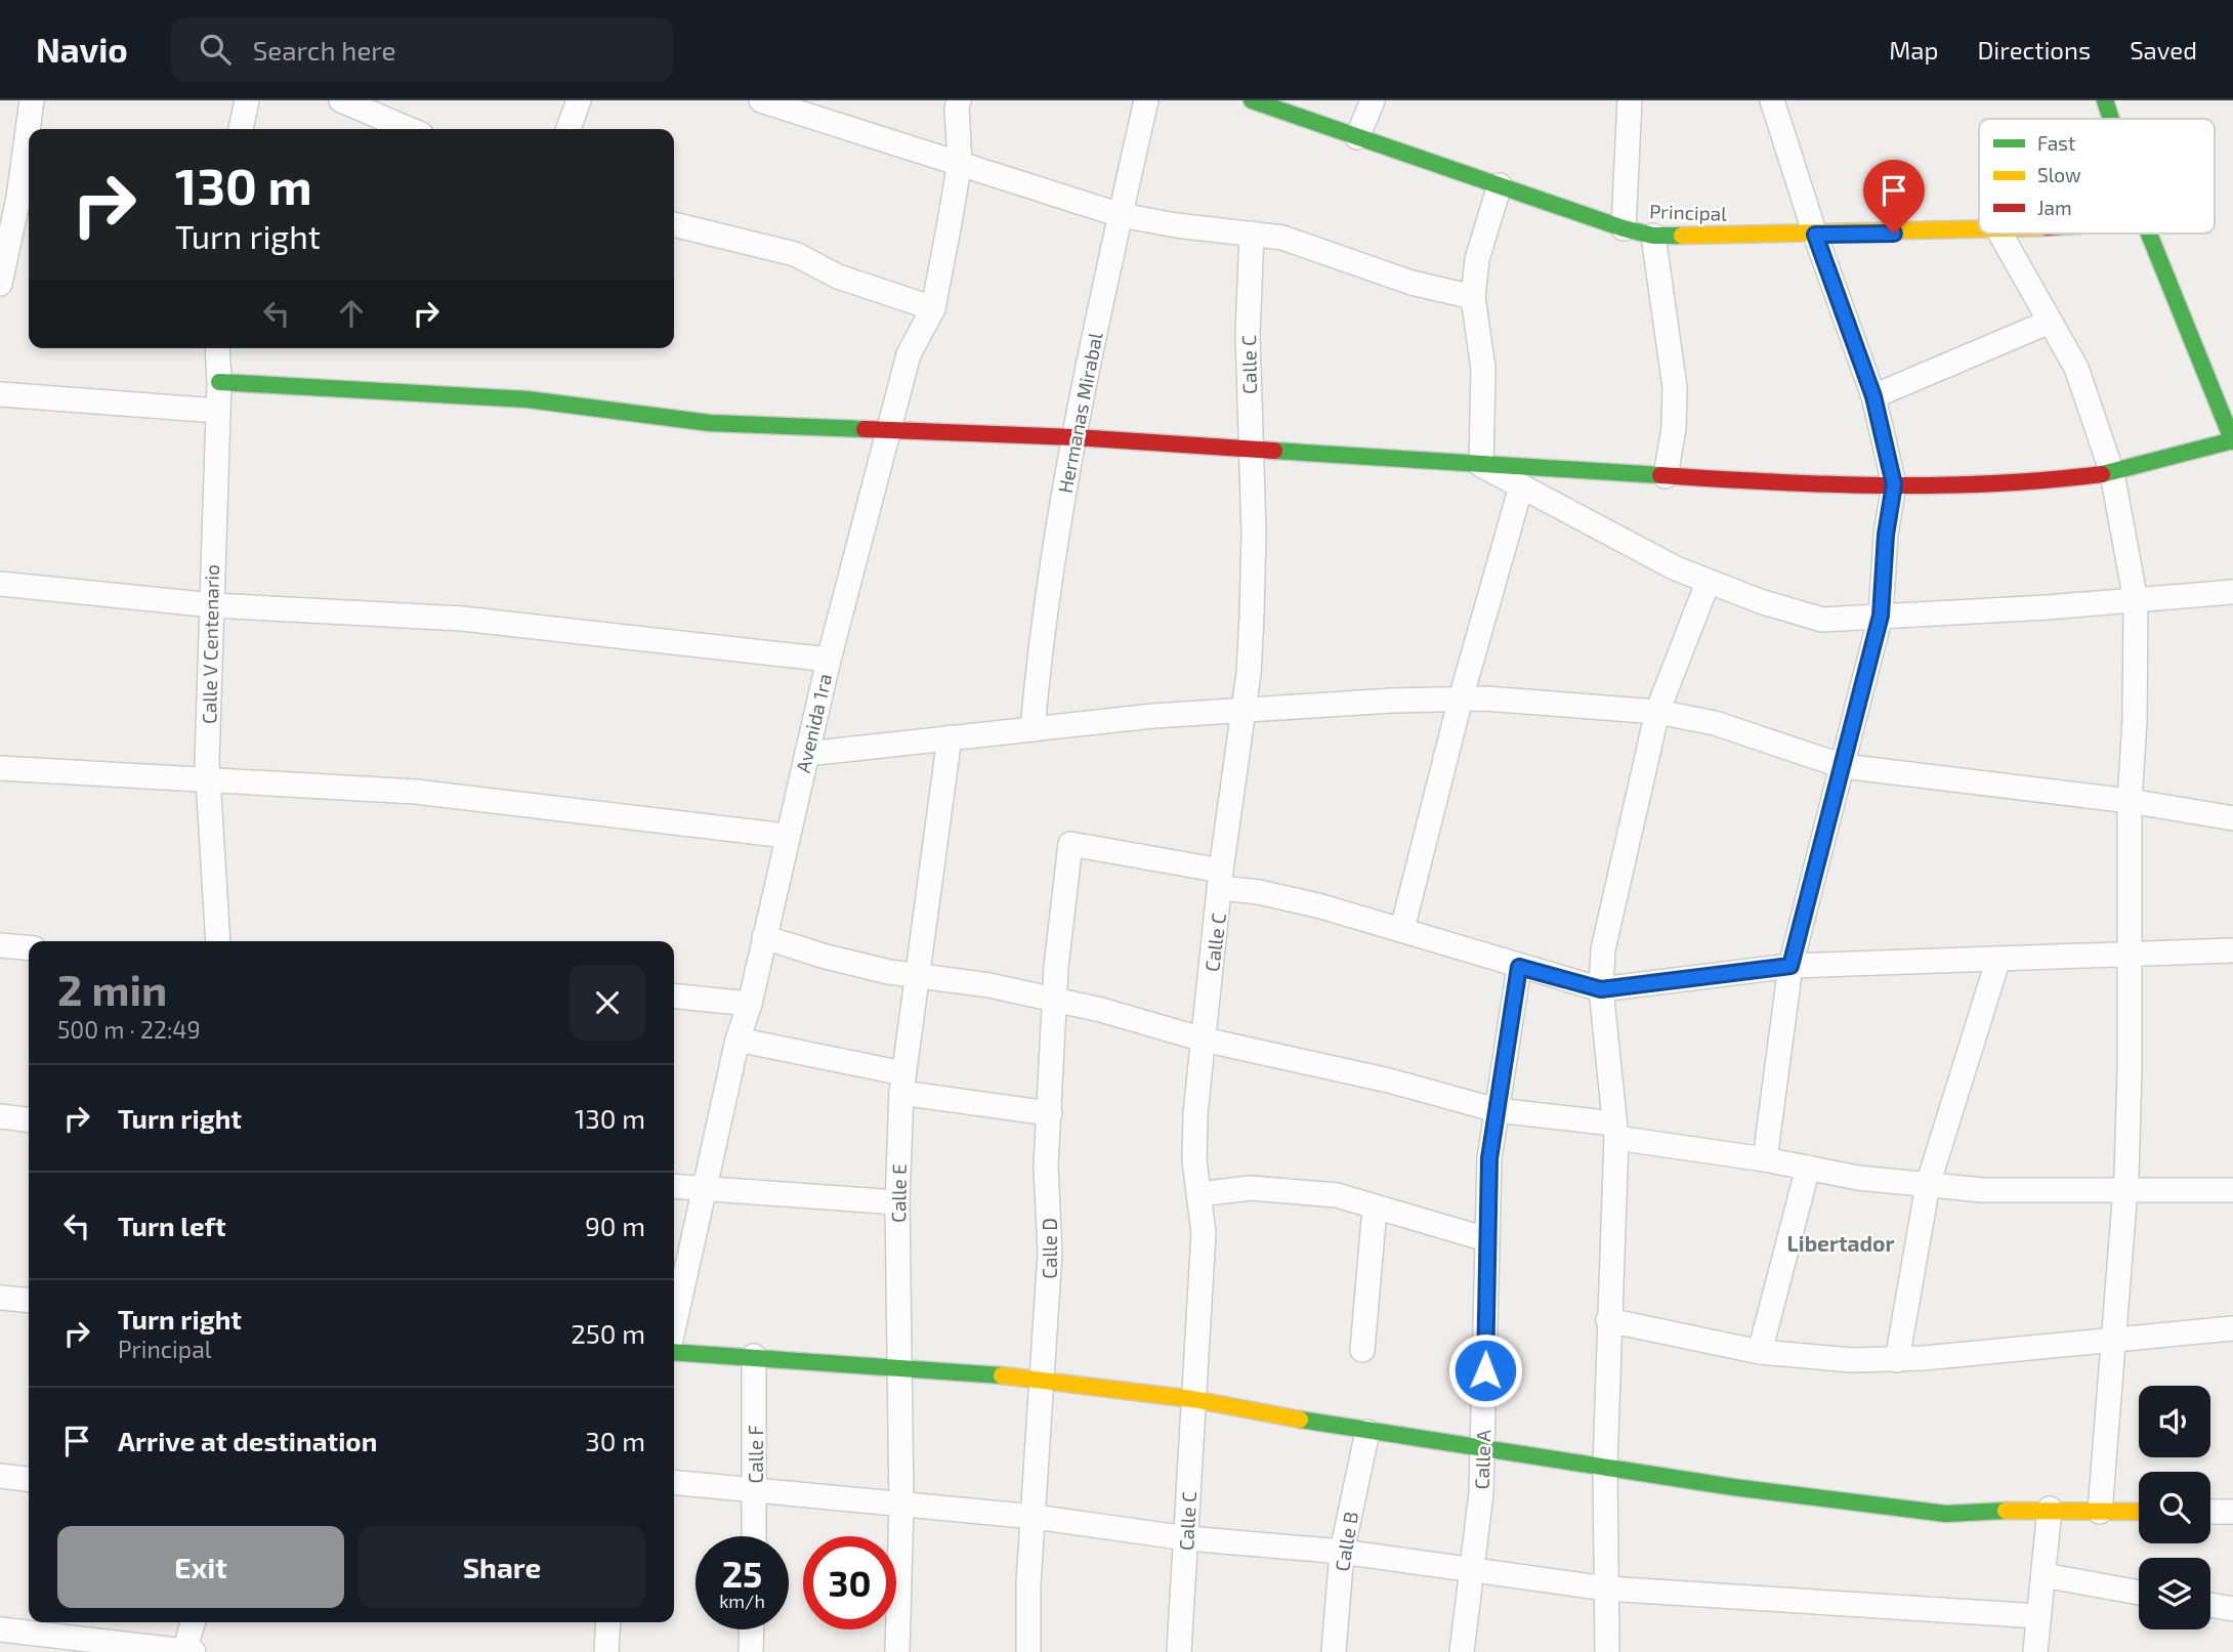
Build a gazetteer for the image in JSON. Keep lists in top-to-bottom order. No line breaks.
{"streets":{"street":["Principal","Calle C","Hermanas Mirabal","Calle V Centenario","Avenida 1ra","Calle E","Calle D","Calle F","Calle A","Calle B"]},"crossings":[["Calle C","Calle D"]],"districts":["Libertador"],"legend":["Fast","Slow","Jam"],"page":{"header":"Navio","search":"Search here","nav":["Map","Directions","Saved"],"turn":["130 m","Turn right"],"heading":["2 min","500 m · 22:49"],"list":[{"name":"Turn right","value":"130 m"},{"name":"Turn left","value":"90 m"},{"name":"Turn right","note":"Principal","value":"250 m"},{"name":"Arrive at destination","value":"30 m"}],"buttons":["Exit","Share"],"speed":"25 km/h","limit":"30"}}
